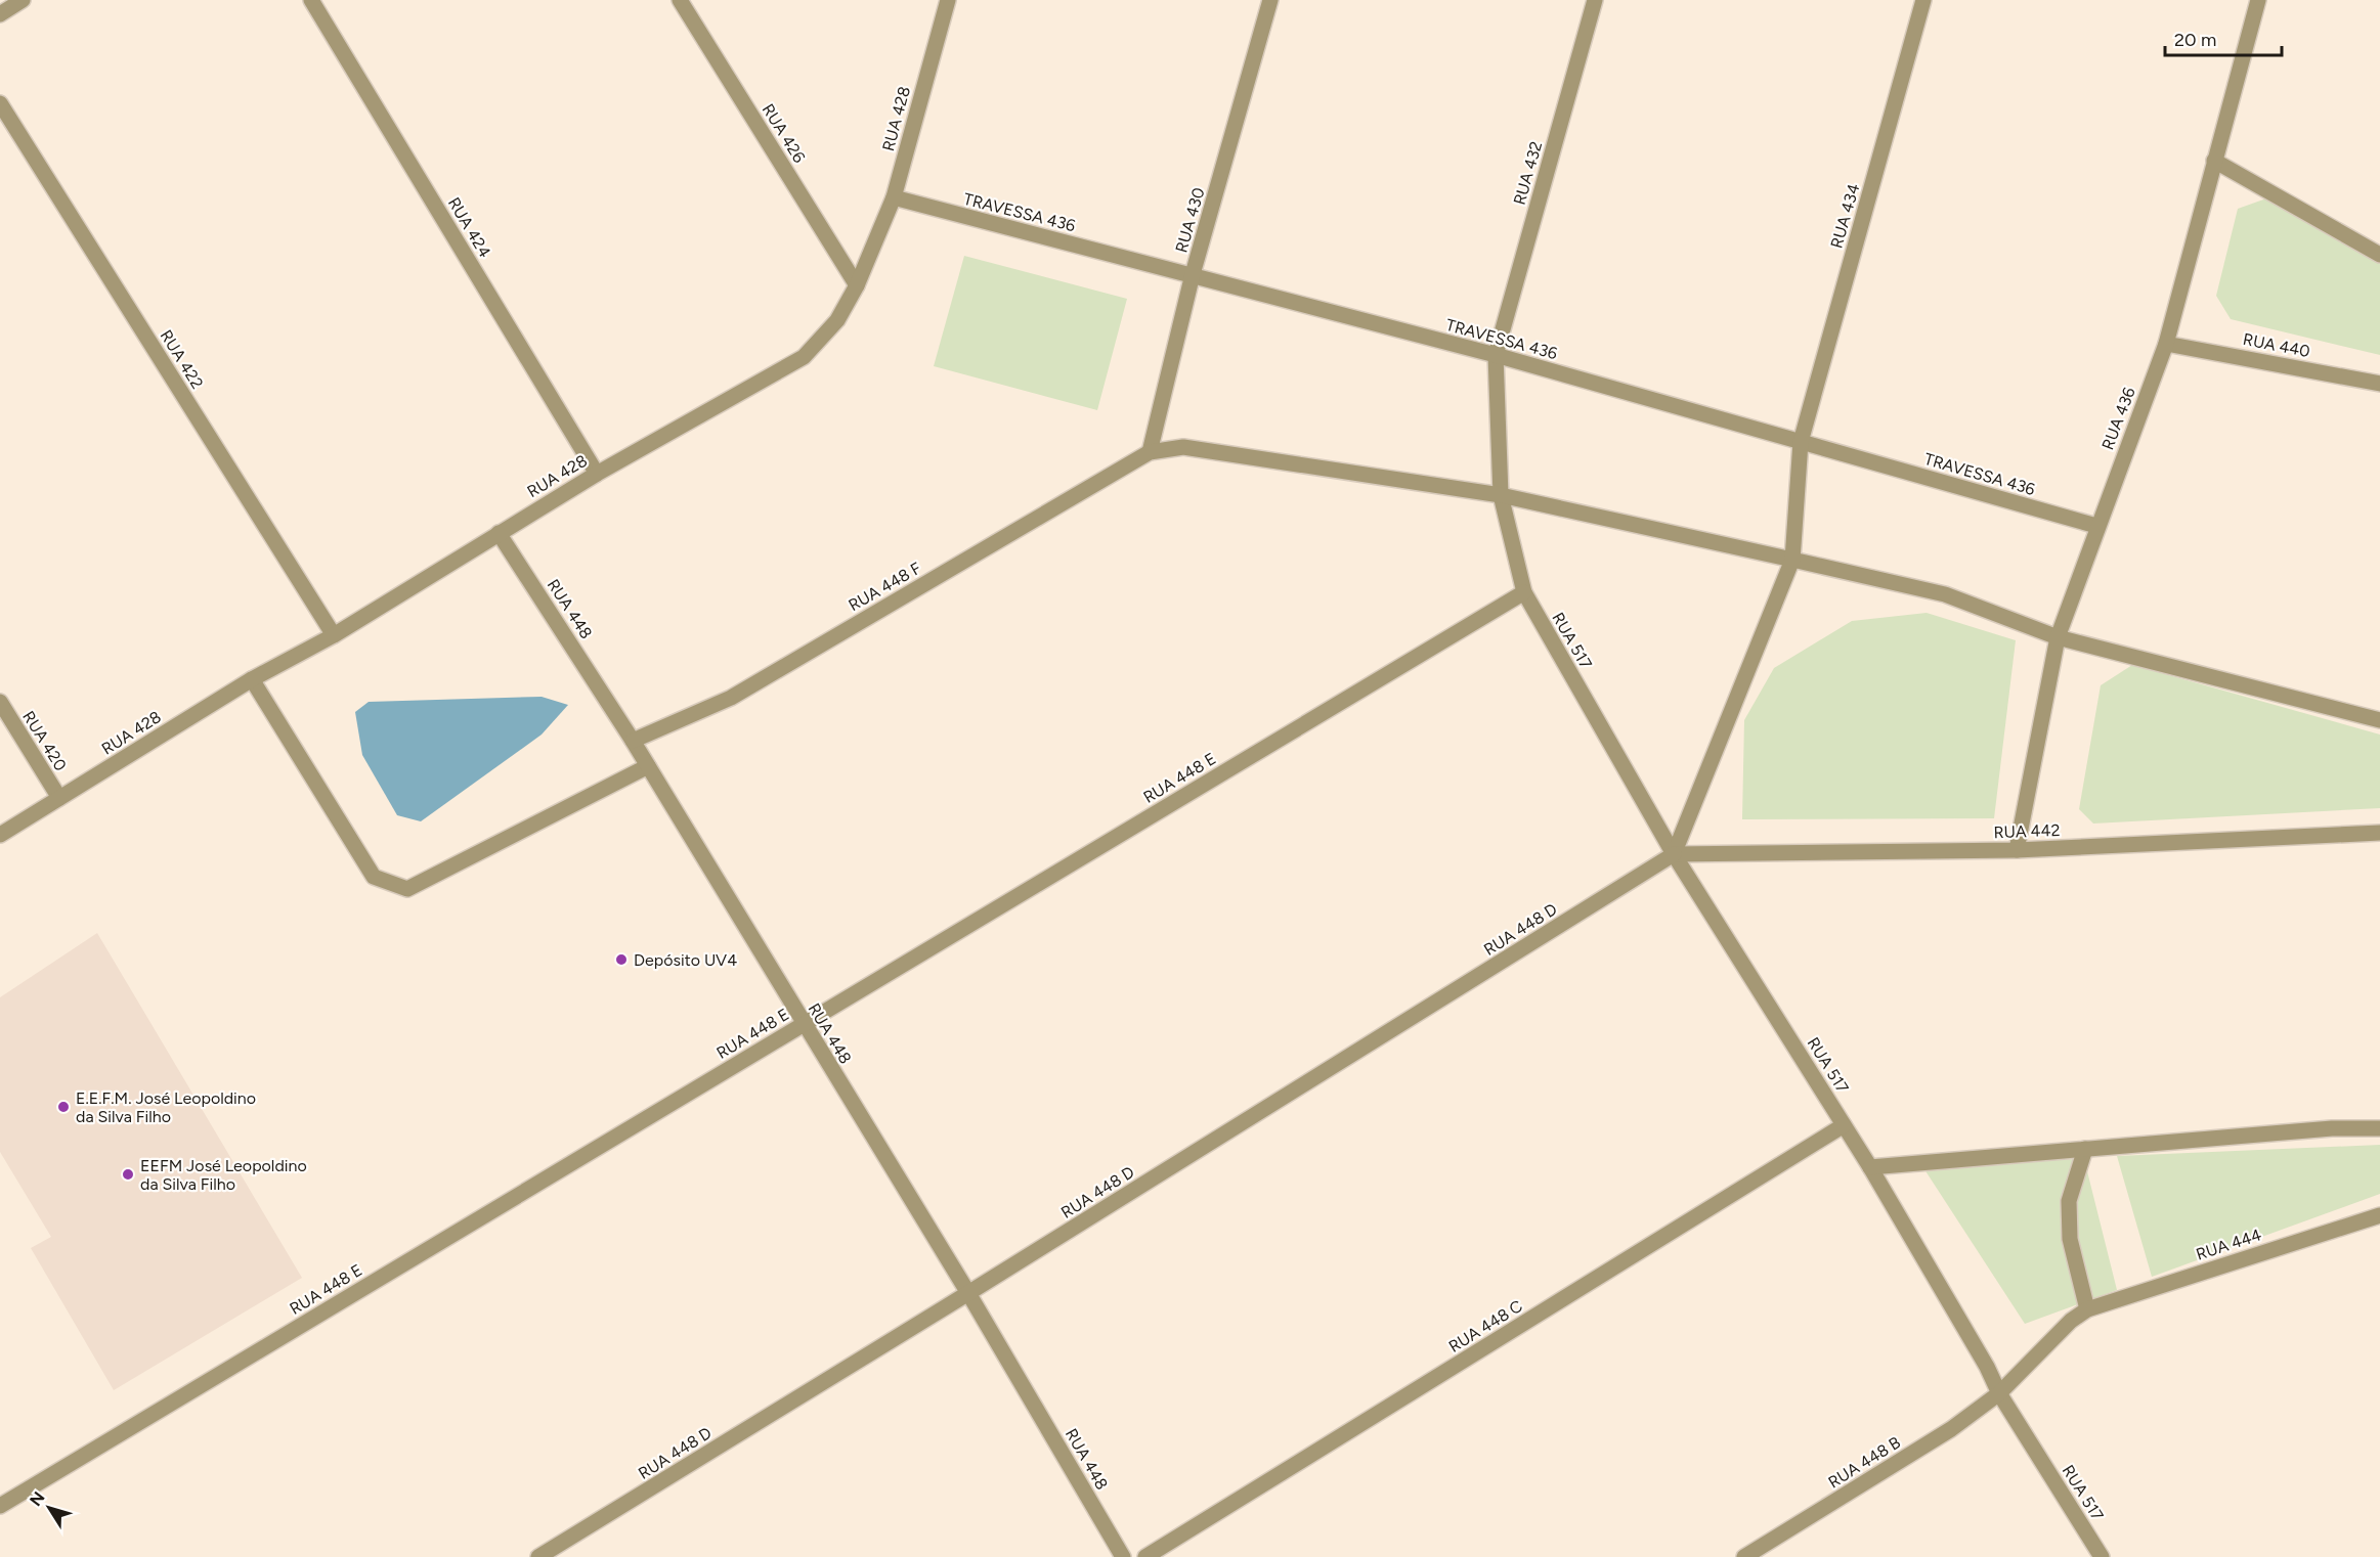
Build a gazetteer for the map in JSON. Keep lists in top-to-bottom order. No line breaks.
{"streets":{"street":["RUA 428","RUA 426","RUA 432","TRAVESSA 436","RUA 434","RUA 430","RUA 424","RUA 440","RUA 422","RUA 436","RUA 448 F","RUA 448","RUA 517","RUA 420","RUA 448 E","RUA 442","RUA 448 D","RUA 444","RUA 448 C","RUA 448 B"]},"crossings":[["RUA 428","RUA 426"],["RUA 428","TRAVESSA 436"],["RUA 428","RUA 424"],["RUA 428","RUA 422"],["RUA 428","RUA 448"],["RUA 428","RUA 420"],["RUA 432","TRAVESSA 436"],["RUA 432","RUA 517"],["TRAVESSA 436","RUA 434"],["TRAVESSA 436","RUA 430"],["TRAVESSA 436","RUA 436"],["RUA 434","RUA 517"],["RUA 434","RUA 442"],["RUA 434","RUA 448 D"],["RUA 430","RUA 448 F"],["RUA 440","RUA 436"],["RUA 436","RUA 442"],["RUA 448 F","RUA 448"],["RUA 448","RUA 448 E"],["RUA 448","RUA 448 D"],["RUA 517","RUA 448 E"],["RUA 517","RUA 442"],["RUA 517","RUA 448 D"],["RUA 517","RUA 444"],["RUA 517","RUA 448 C"],["RUA 517","RUA 448 B"],["RUA 442","RUA 448 D"],["RUA 444","RUA 448 B"]],"places":["Depósito UV4","E.E.F.M. José Leopoldino da Silva Filho","EEFM José Leopoldino da Silva Filho"],"scale_bar":"20 m","north":"top left"}
